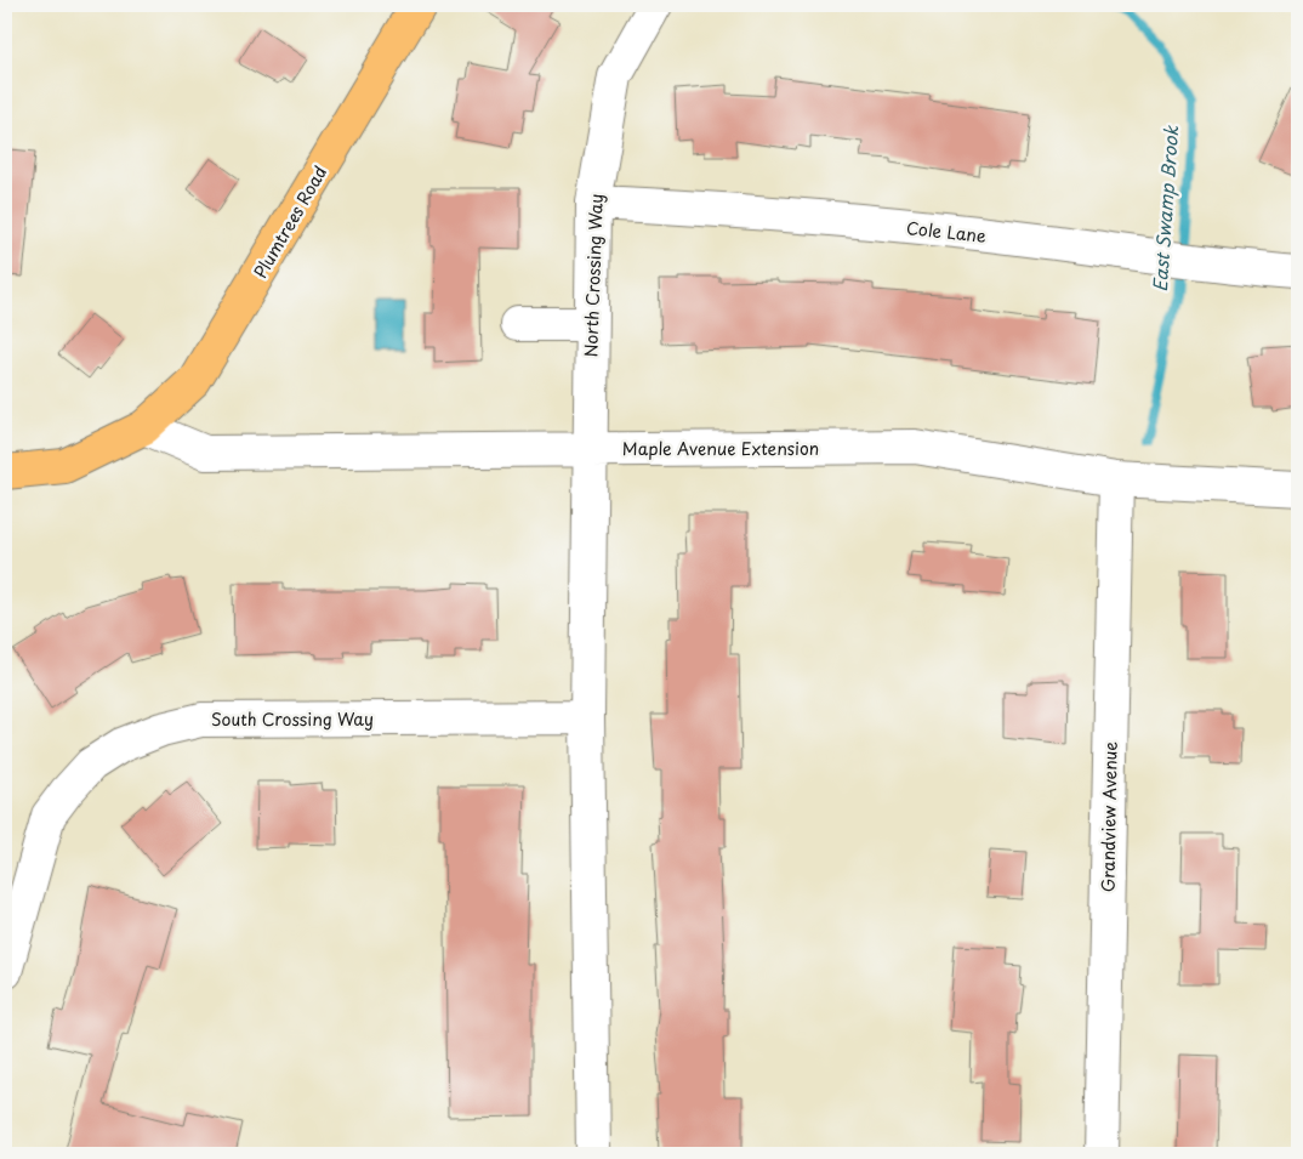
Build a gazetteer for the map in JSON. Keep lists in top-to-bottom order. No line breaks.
{"streets":{"main road":["Plumtrees Road"],"street":["Cole Lane","North Crossing Way","Maple Avenue Extension","South Crossing Way","Grandview Avenue"]},"crossings":[["Plumtrees Road","Maple Avenue Extension"],["Cole Lane","North Crossing Way"],["North Crossing Way","Maple Avenue Extension"],["Maple Avenue Extension","Grandview Avenue"]],"water":["East Swamp Brook"]}
